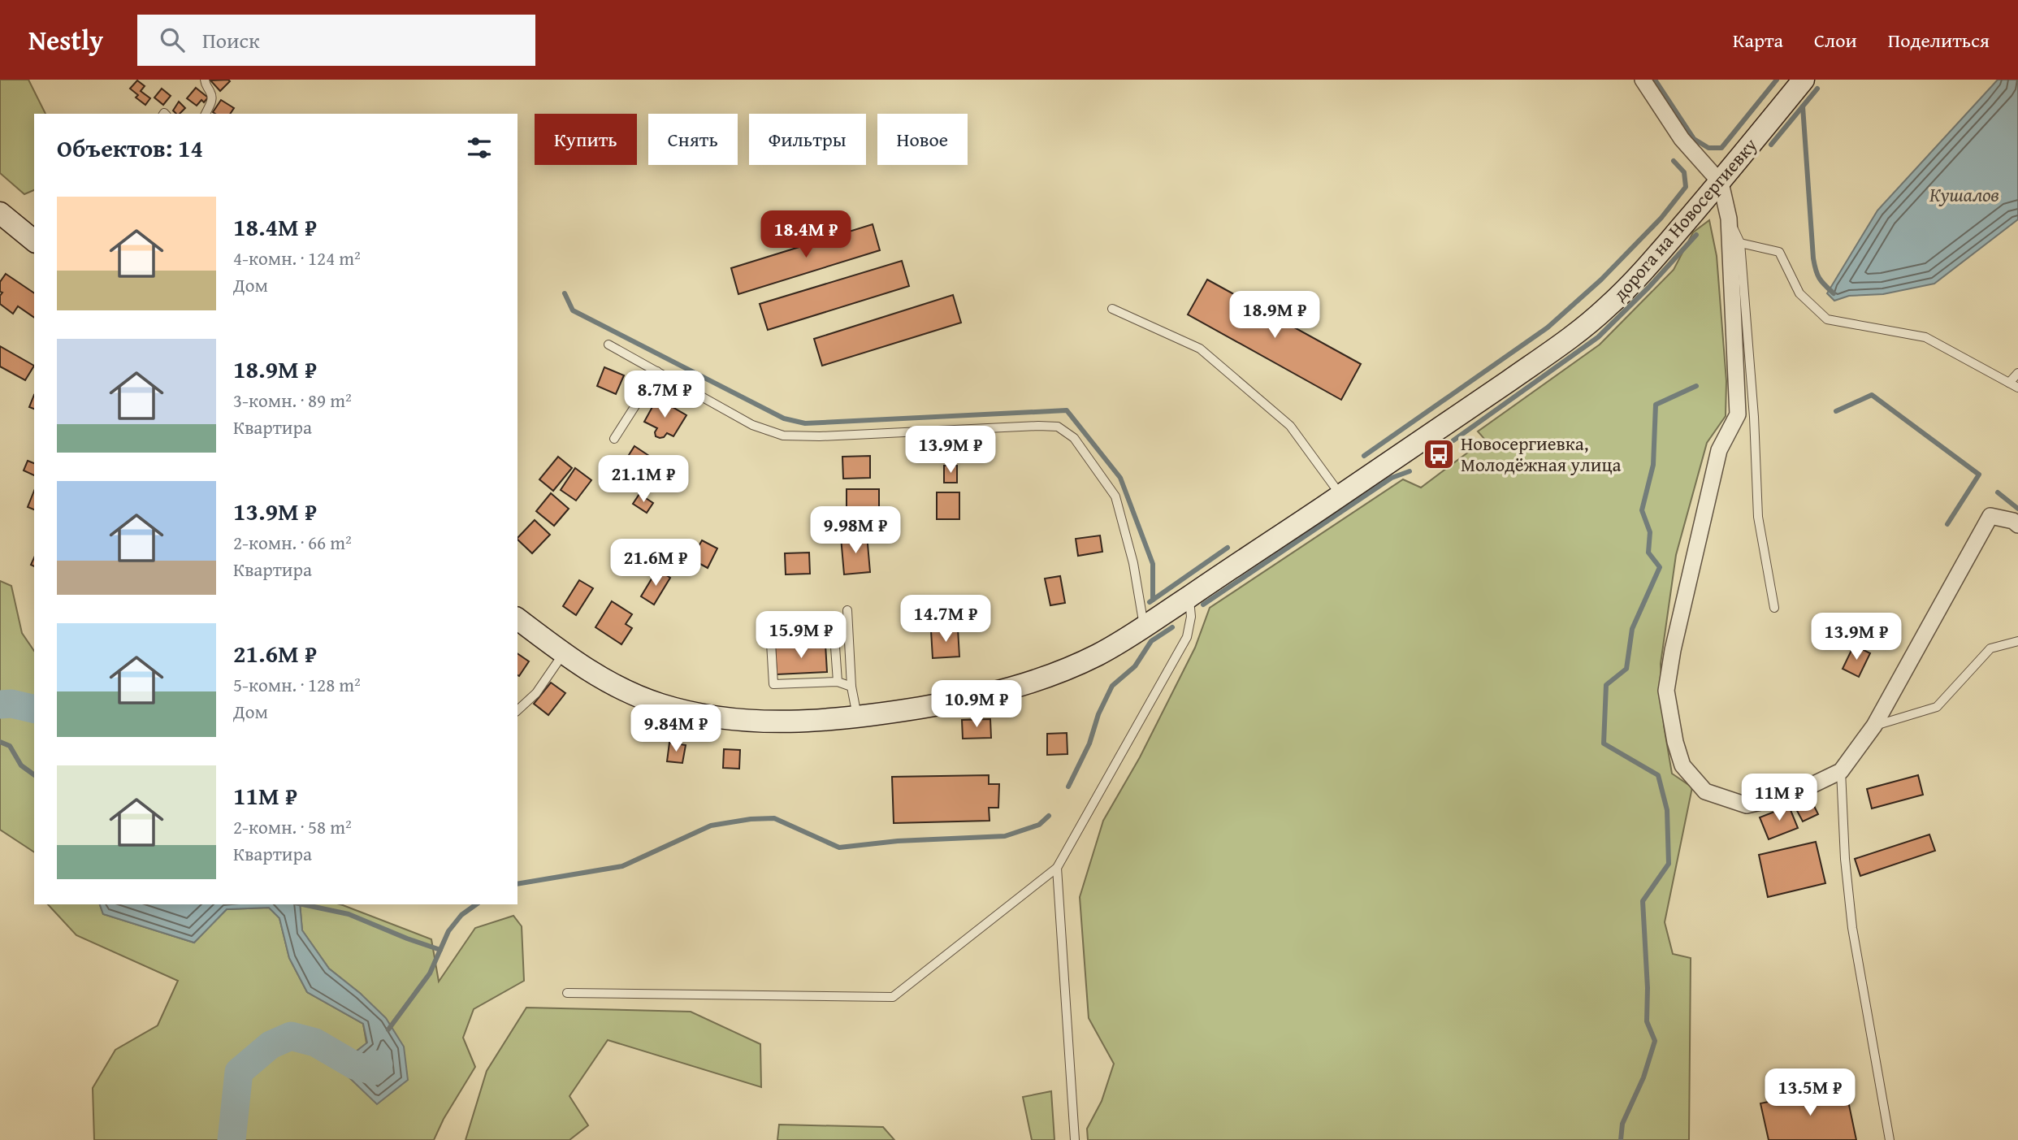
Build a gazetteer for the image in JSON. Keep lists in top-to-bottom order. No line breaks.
{"streets":{"street":["дорога на Новосергиевку"]},"water":["Кушалов"],"places":{"bus stop":["Новосергиевка, Молодёжная улица"]},"page":{"header":"Nestly","search":"Поиск","nav":["Карта","Слои","Поделиться"],"chip":["Купить","Снять","Фильтры","Новое"],"heading":"Объектов: 14","list":[{"name":"18.4M ₽","note":"4-комн. · 124 m² · Дом"},{"name":"18.9M ₽","note":"3-комн. · 89 m² · Квартира"},{"name":"13.9M ₽","note":"2-комн. · 66 m² · Квартира"},{"name":"21.6M ₽","note":"5-комн. · 128 m² · Дом"},{"name":"11M ₽","note":"2-комн. · 58 m² · Квартира"}],"price":["18.4M ₽","18.9M ₽","8.7M ₽","13.9M ₽","21.1M ₽","9.98M ₽","21.6M ₽","14.7M ₽","15.9M ₽","13.9M ₽","10.9M ₽","9.84M ₽","11M ₽","13.5M ₽"]}}
